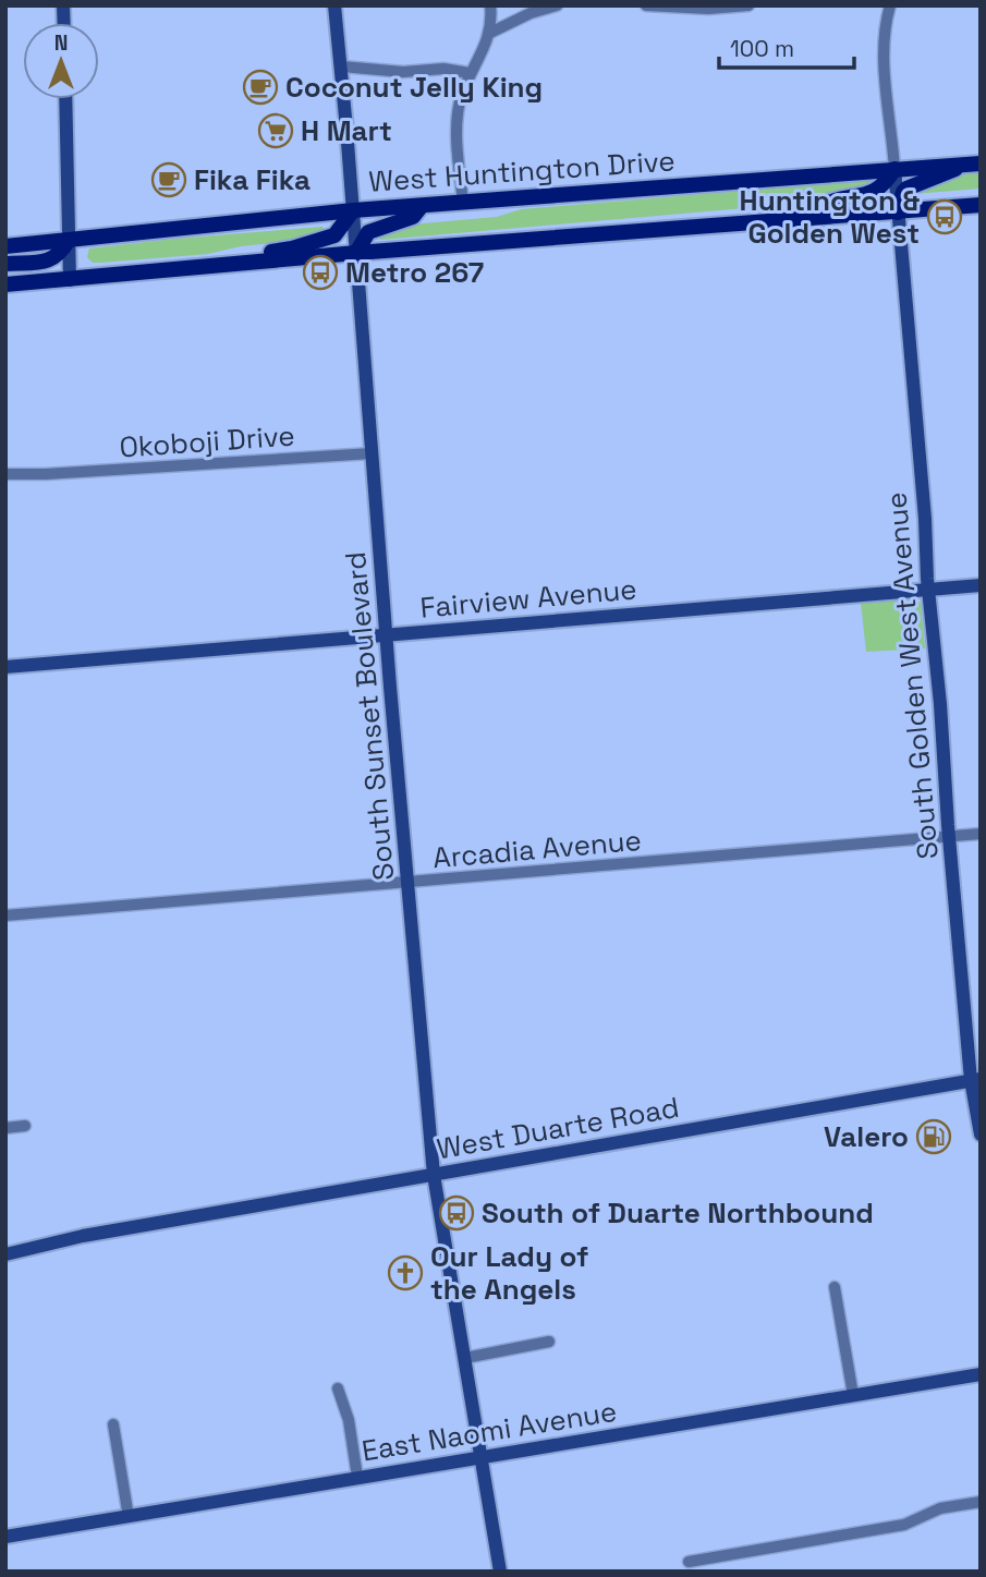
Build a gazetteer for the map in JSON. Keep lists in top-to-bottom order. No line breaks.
{"streets":{"main road":["West Huntington Drive"],"street":["Okoboji Drive","Fairview Avenue","South Golden West Avenue","South Sunset Boulevard","Arcadia Avenue","West Duarte Road","East Naomi Avenue"]},"crossings":[["West Huntington Drive","South Golden West Avenue"],["West Huntington Drive","South Sunset Boulevard"],["Okoboji Drive","South Sunset Boulevard"],["Fairview Avenue","South Golden West Avenue"],["Fairview Avenue","South Sunset Boulevard"],["South Golden West Avenue","Arcadia Avenue"],["South Golden West Avenue","West Duarte Road"],["South Sunset Boulevard","Arcadia Avenue"],["South Sunset Boulevard","West Duarte Road"],["South Sunset Boulevard","East Naomi Avenue"]],"places":{"cafe":["Coconut Jelly King","Fika Fika"],"supermarket":["H Mart"],"bus stop":["Huntington & Golden West","Metro 267","South of Duarte Northbound"],"fuel station":["Valero"],"church":["Our Lady of the Angels"]},"scale_bar":"100 m","north":"top"}
